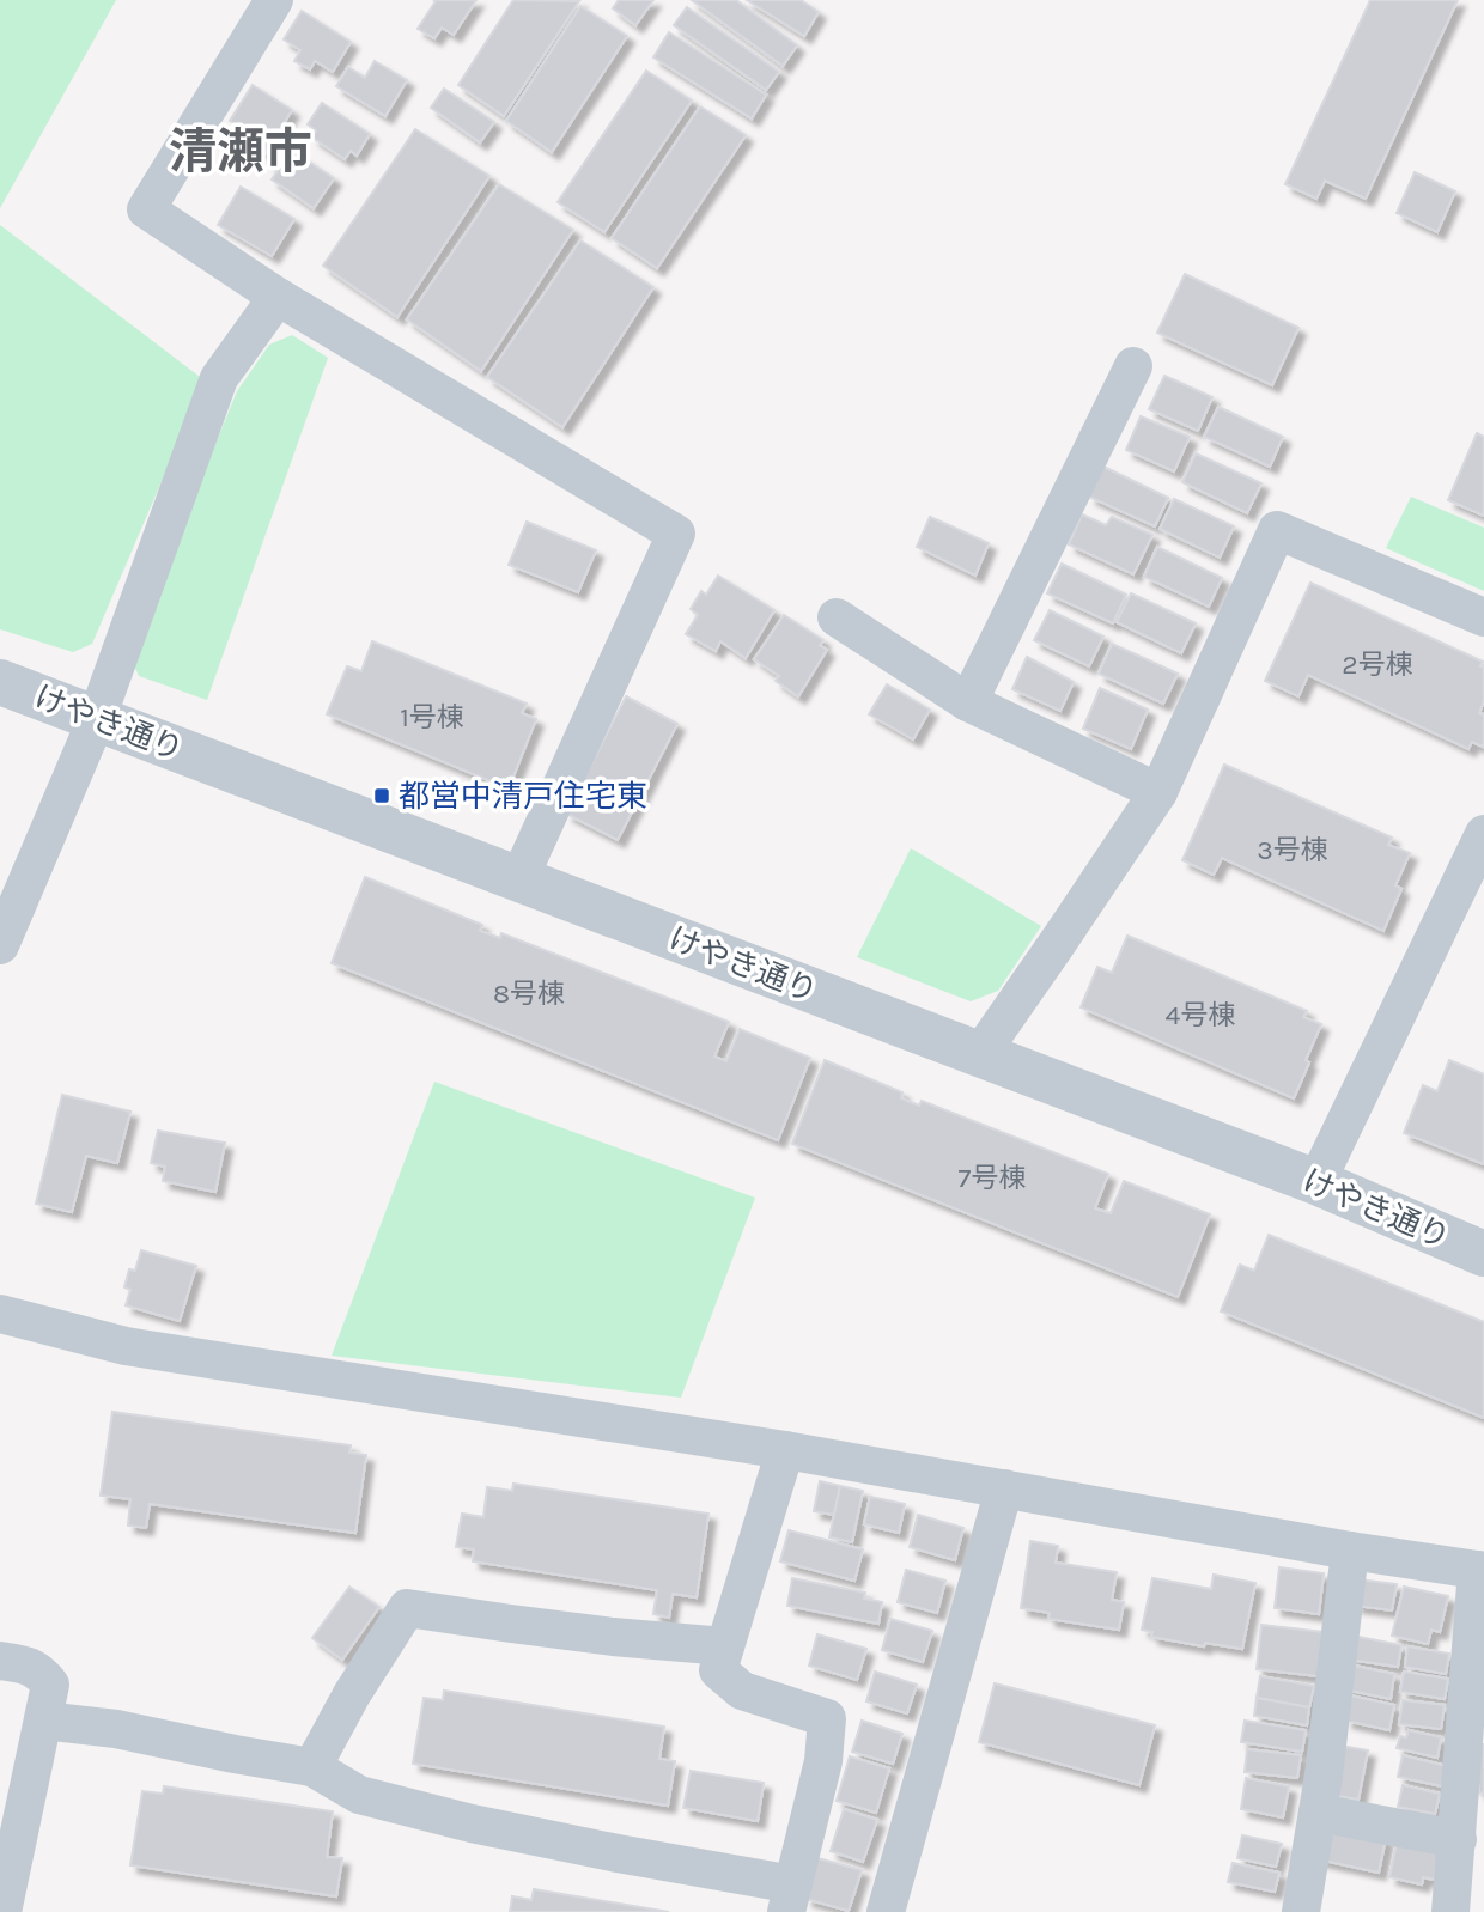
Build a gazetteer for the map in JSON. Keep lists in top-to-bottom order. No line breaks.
{"streets":{"street":["けやき通り"]},"districts":["清瀬市"],"places":{"transit":["都営中清戸住宅東"]},"house_numbers":["2号棟","1号棟","3号棟","8号棟","4号棟","7号棟"]}
